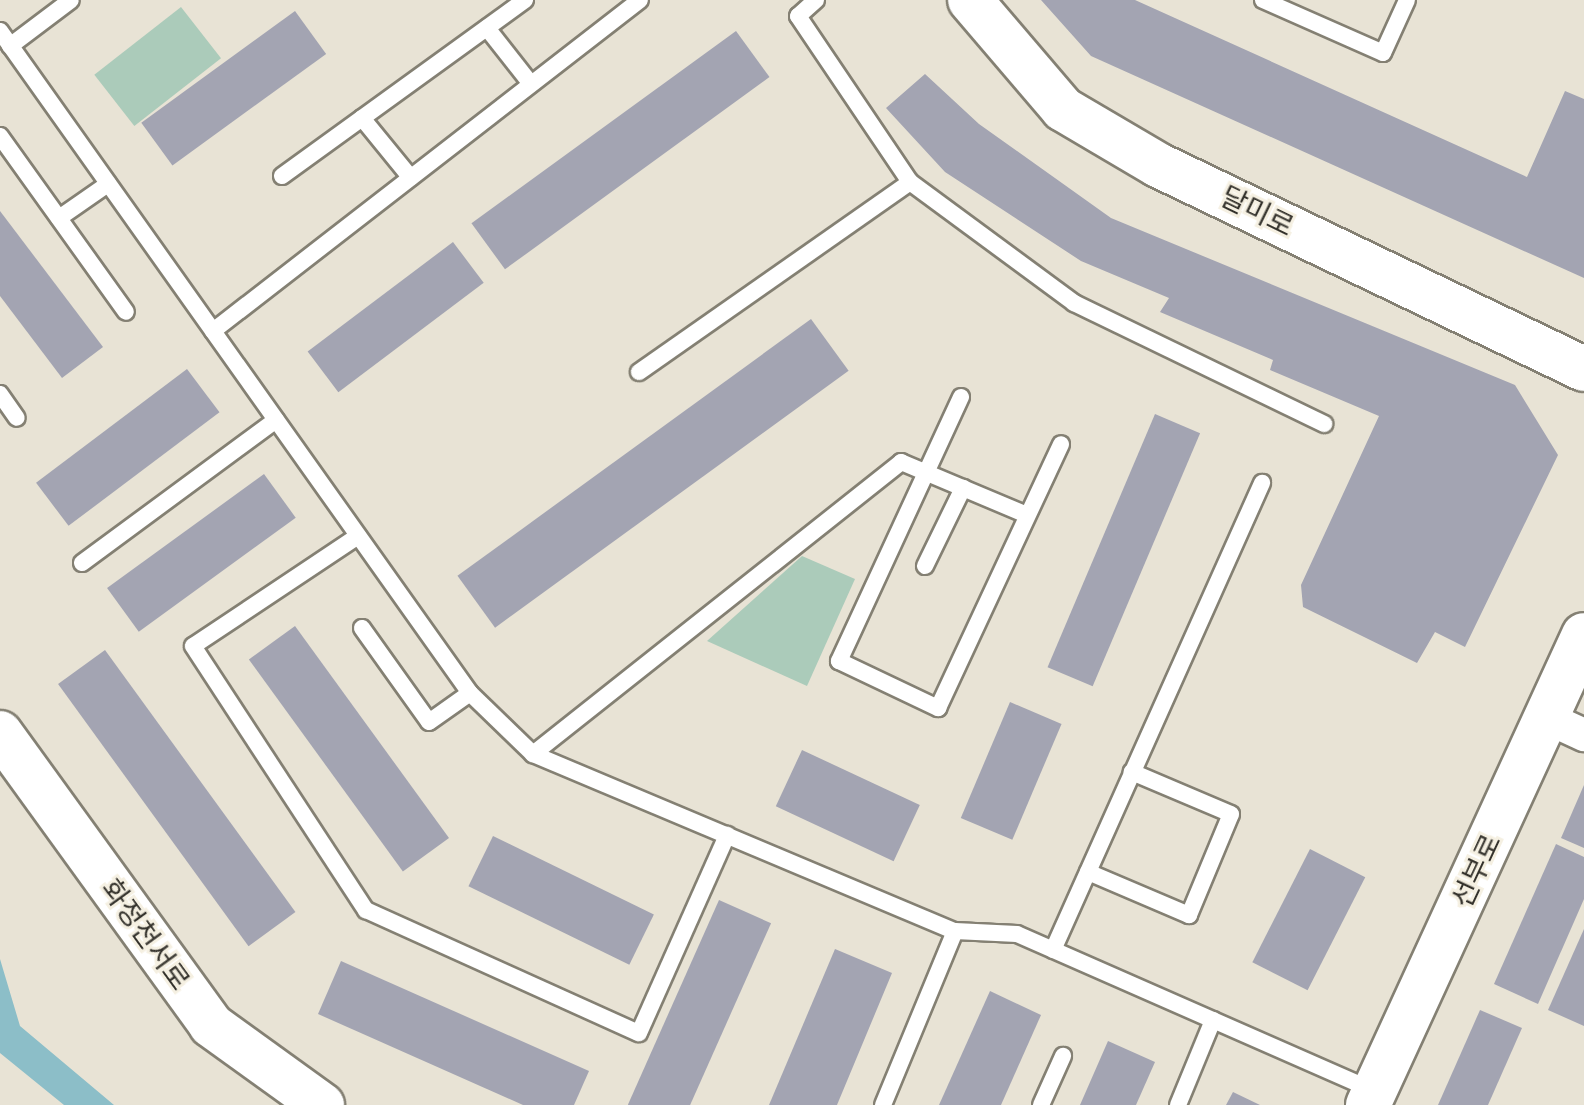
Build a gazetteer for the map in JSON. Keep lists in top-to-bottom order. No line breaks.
{"streets":{"street":["달미로","선부로","화정천서로"]}}
